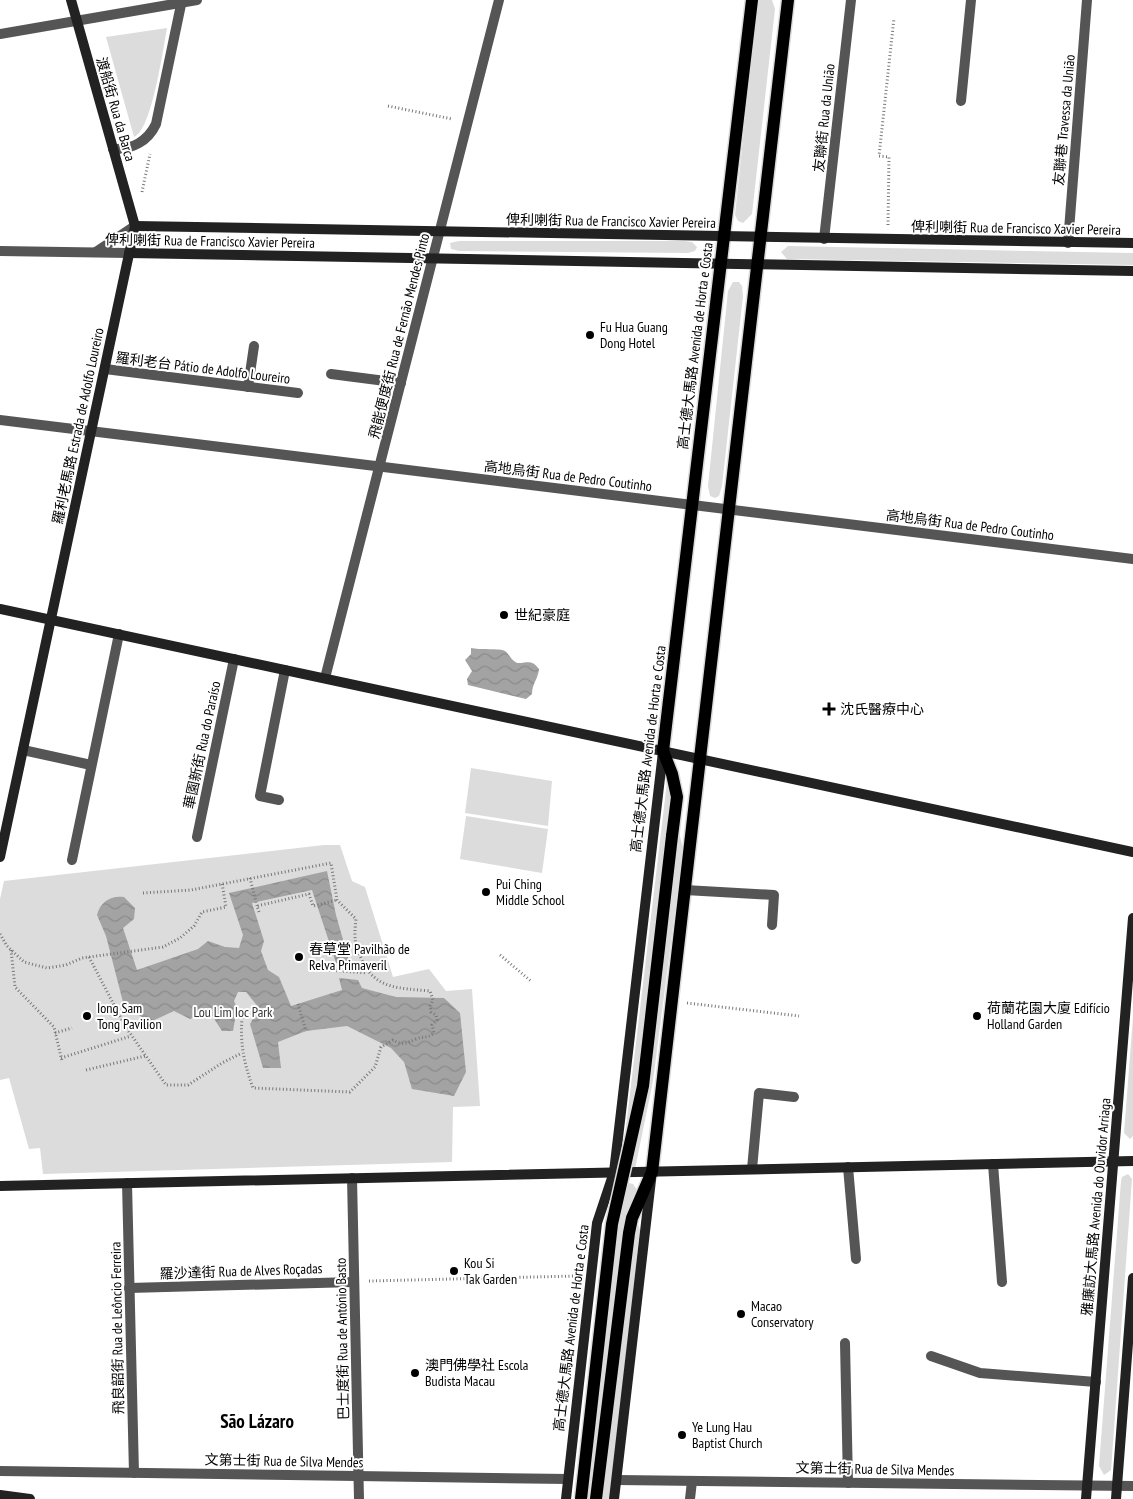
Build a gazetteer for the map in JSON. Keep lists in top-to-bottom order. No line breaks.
{"streets":{"main road":["高士德大馬路 Avenida de Horta e Costa"],"street":["渡船街 Rua da Barca","友聯街 Rua da União","友聯巷 Travessa da União","俾利喇街 Rua de Francisco Xavier Pereira","飛能便度街 Rua de Fernão Mendes Pinto","羅利老台 Pátio de Adolfo Loureiro","羅利老馬路 Estrada de Adolfo Loureiro","高地烏街 Rua de Pedro Coutinho","華園新街 Rua do Paraíso","雅廉訪大馬路 Avenida do Ouvidor Arriaga","羅沙達街 Rua de Alves Roçadas","飛良韶街 Rua de Leôncio Ferreira","巴士度街 Rua de António Basto","文第士街 Rua de Silva Mendes"]},"crossings":[["渡船街 Rua da Barca","俾利喇街 Rua de Francisco Xavier Pereira"],["渡船街 Rua da Barca","羅利老馬路 Estrada de Adolfo Loureiro"],["友聯街 Rua da União","俾利喇街 Rua de Francisco Xavier Pereira"],["友聯巷 Travessa da União","俾利喇街 Rua de Francisco Xavier Pereira"],["俾利喇街 Rua de Francisco Xavier Pereira","飛能便度街 Rua de Fernão Mendes Pinto"],["俾利喇街 Rua de Francisco Xavier Pereira","高士德大馬路 Avenida de Horta e Costa"],["俾利喇街 Rua de Francisco Xavier Pereira","羅利老馬路 Estrada de Adolfo Loureiro"],["飛能便度街 Rua de Fernão Mendes Pinto","高地烏街 Rua de Pedro Coutinho"],["高士德大馬路 Avenida de Horta e Costa","高地烏街 Rua de Pedro Coutinho"],["高士德大馬路 Avenida de Horta e Costa","文第士街 Rua de Silva Mendes"],["羅利老台 Pátio de Adolfo Loureiro","羅利老馬路 Estrada de Adolfo Loureiro"],["羅利老馬路 Estrada de Adolfo Loureiro","高地烏街 Rua de Pedro Coutinho"],["雅廉訪大馬路 Avenida do Ouvidor Arriaga","文第士街 Rua de Silva Mendes"],["羅沙達街 Rua de Alves Roçadas","飛良韶街 Rua de Leôncio Ferreira"],["羅沙達街 Rua de Alves Roçadas","巴士度街 Rua de António Basto"],["飛良韶街 Rua de Leôncio Ferreira","文第士街 Rua de Silva Mendes"],["巴士度街 Rua de António Basto","文第士街 Rua de Silva Mendes"]],"districts":["São Lázaro"],"parks":["Lou Lim Ioc Park"],"places":{"other":["Fu Hua Guang Dong Hotel","世紀豪庭","Pui Ching Middle School","春草堂 Pavilhão de Relva Primaveril","Iong Sam Tong Pavilion","荷蘭花園大廈 Edifício Holland Garden","Kou Si Tak Garden","Macao Conservatory","澳門佛學社 Escola Budista Macau","Ye Lung Hau Baptist Church"],"health":["沈氏醫療中心"]}}
